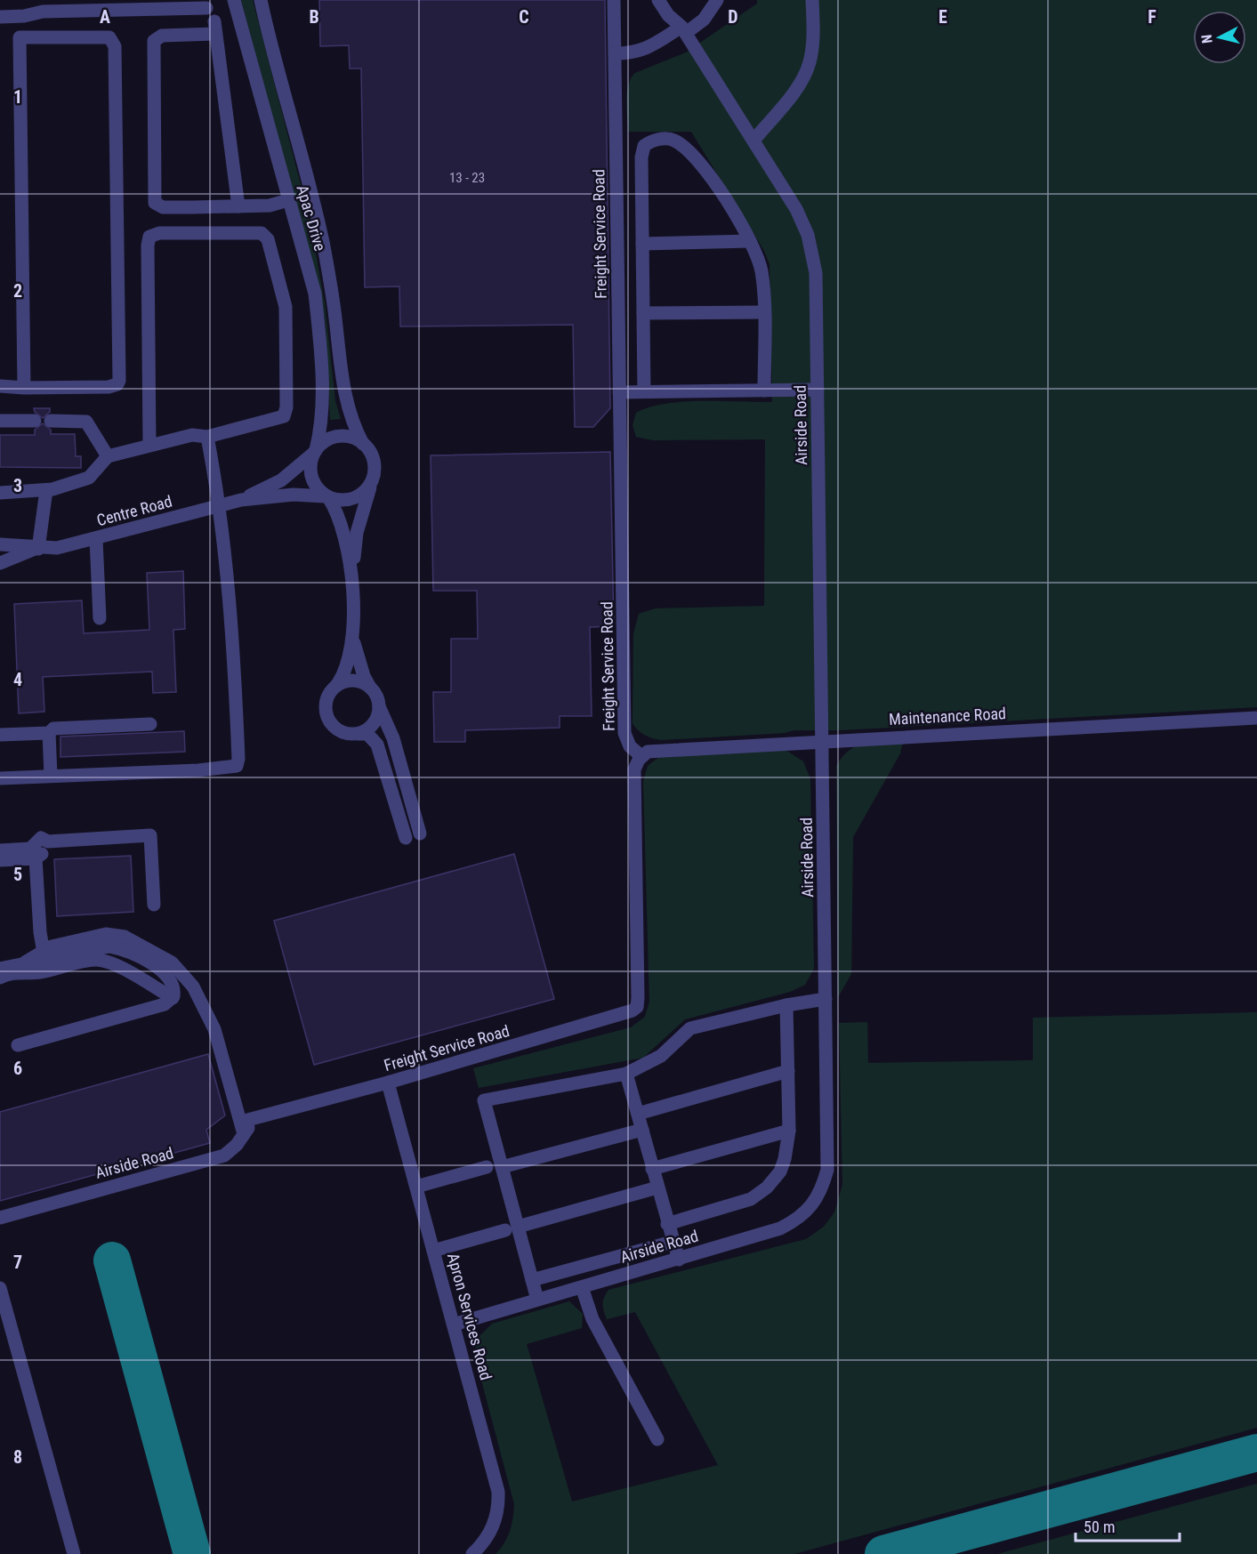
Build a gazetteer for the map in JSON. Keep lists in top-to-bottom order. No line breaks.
{"streets":{"street":["Apac Drive","Freight Service Road","Airside Road","Centre Road","Maintenance Road","Apron Services Road"]},"crossings":[["Apac Drive","Centre Road"],["Freight Service Road","Airside Road"],["Freight Service Road","Maintenance Road"],["Freight Service Road","Apron Services Road"],["Airside Road","Maintenance Road"],["Airside Road","Apron Services Road"]],"house_numbers":["13 - 23"],"scale_bar":"50 m","north":"left","grid":{"columns":["A","B","C","D","E","F"],"rows":["1","2","3","4","5","6","7","8"]}}
